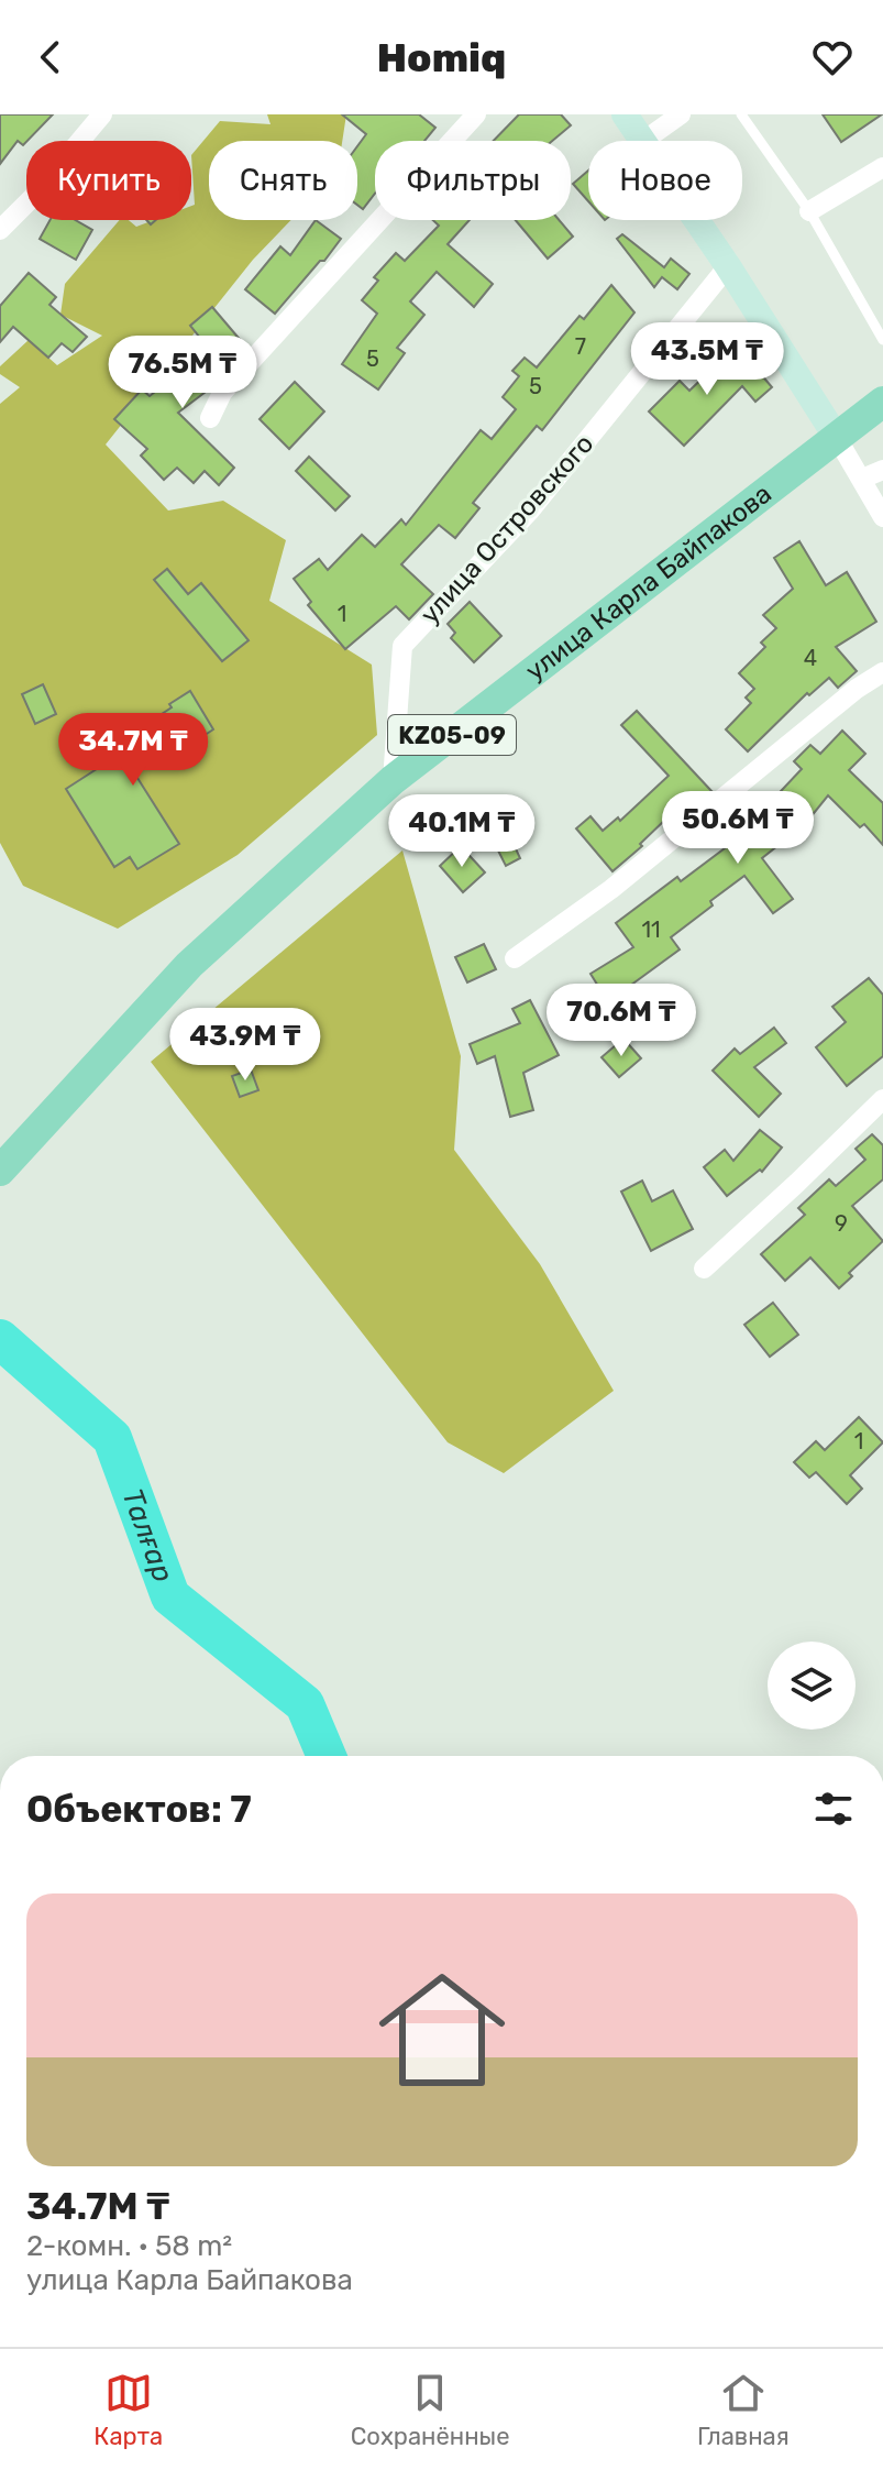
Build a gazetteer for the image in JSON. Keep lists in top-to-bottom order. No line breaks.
{"streets":{"main road":["улица Карла Байпакова","KZ05-09"],"street":["улица Островского"]},"crossings":[["улица Островского","улица Карла Байпакова"]],"water":["Талғар"],"house_numbers":["7","5","5","1","4","11","9","1"],"page":{"header":"Homiq","chip":["Купить","Снять","Фильтры","Новое"],"price":["43.5M ₸","76.5M ₸","34.7M ₸","50.6M ₸","40.1M ₸","70.6M ₸","43.9M ₸"],"heading":"Объектов: 7","list":[{"name":"34.7M ₸","note":"2-комн. · 58 m² · улица Карла Байпакова"}],"tabs":["Карта","Сохранённые","Главная"]}}
